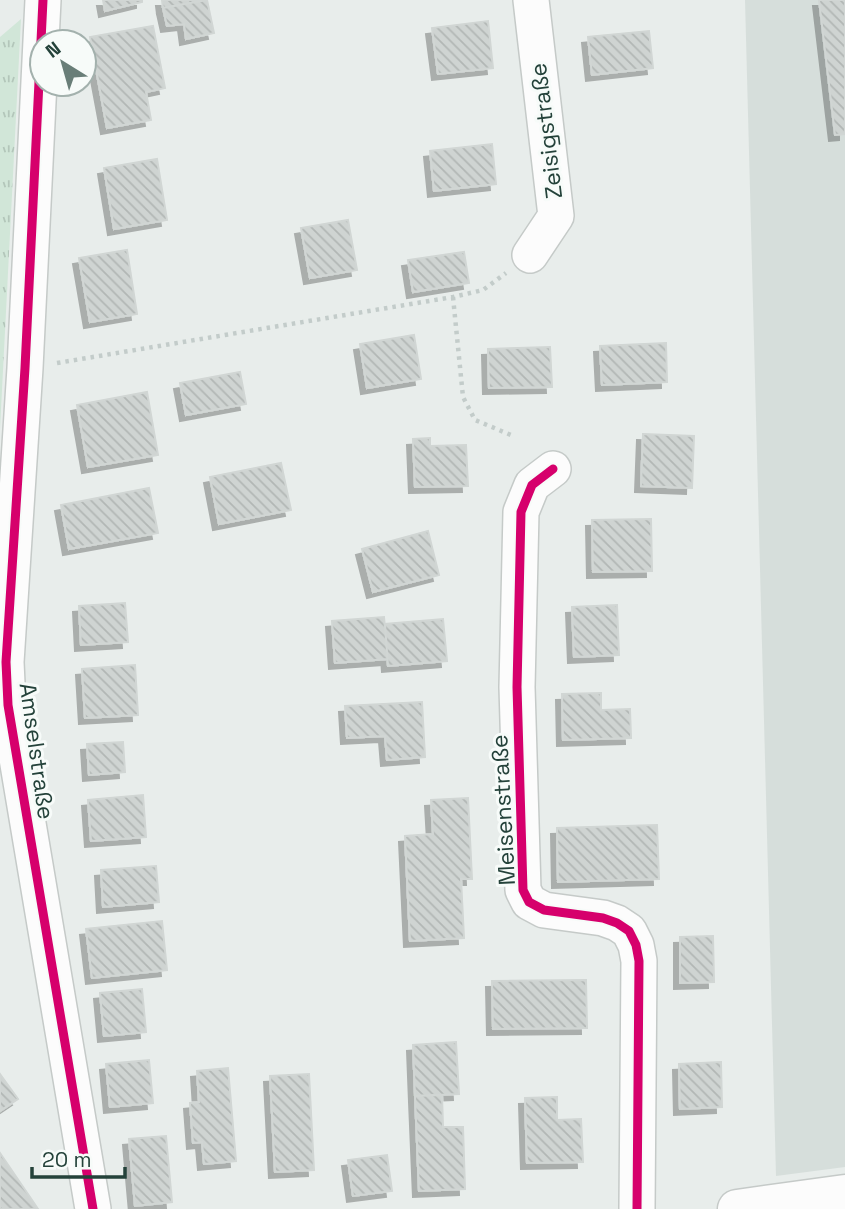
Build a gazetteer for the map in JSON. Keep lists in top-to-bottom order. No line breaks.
{"streets":{"street":["Zeisigstraße","Amselstraße","Meisenstraße"]},"scale_bar":"20 m","north":"top left"}
